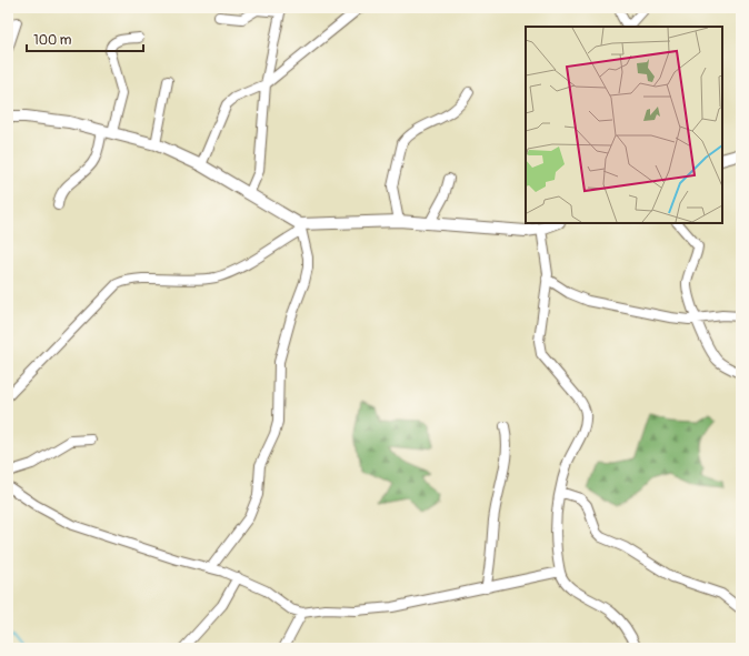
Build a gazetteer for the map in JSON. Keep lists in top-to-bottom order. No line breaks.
{"scale_bar":"100 m"}
